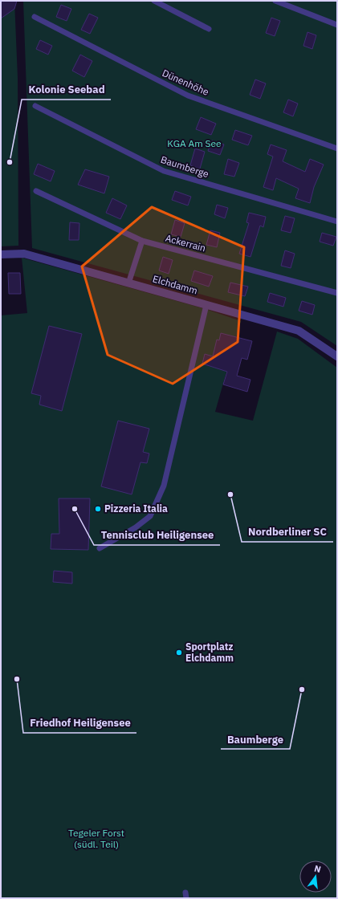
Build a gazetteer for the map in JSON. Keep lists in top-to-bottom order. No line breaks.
{"streets":{"street":["Elchdamm"],"lane":["Dünenhöhe","Baumberge","Ackerrain"]},"parks":["KGA Am See","Tegeler Forst (südl. Teil)"],"places":["Kolonie Seebad","Nordberliner SC","Tennisclub Heiligensee","Pizzeria Italia","Sportplatz Elchdamm","Friedhof Heiligensee","Baumberge"],"north":"top"}
